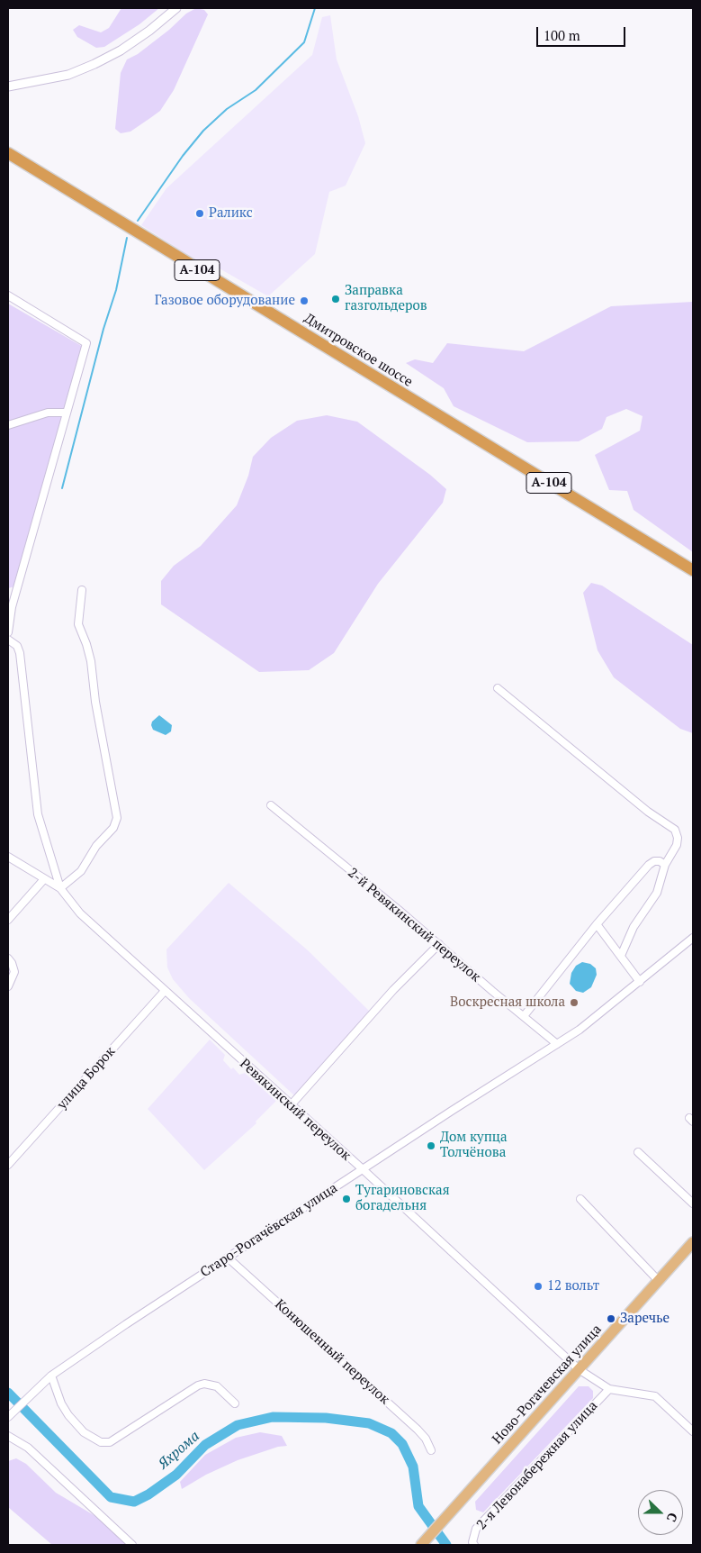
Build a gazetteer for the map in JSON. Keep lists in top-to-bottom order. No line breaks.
{"streets":{"highway":["А-104","Дмитровское шоссе"],"main road":["Ново-Рогачевская улица"],"street":["2-й Ревякинский переулок","улица Борок","Ревякинский переулок","Старо-Рогачёвская улица","Конюшенный переулок","2-я Левонабережная улица"]},"crossings":[["2-й Ревякинский переулок","Старо-Рогачёвская улица"],["улица Борок","Ревякинский переулок"],["Ревякинский переулок","Старо-Рогачёвская улица"],["Ревякинский переулок","Ново-Рогачевская улица"],["Ревякинский переулок","2-я Левонабережная улица"],["Старо-Рогачёвская улица","Конюшенный переулок"]],"water":["Яхрома"],"places":["Раликс","Заправка газгольдеров","Газовое оборудование","Воскресная школа","Дом купца Толчёнова","Тугариновская богадельня","12 вольт","Заречье"],"scale_bar":"100 m","north":"right"}
